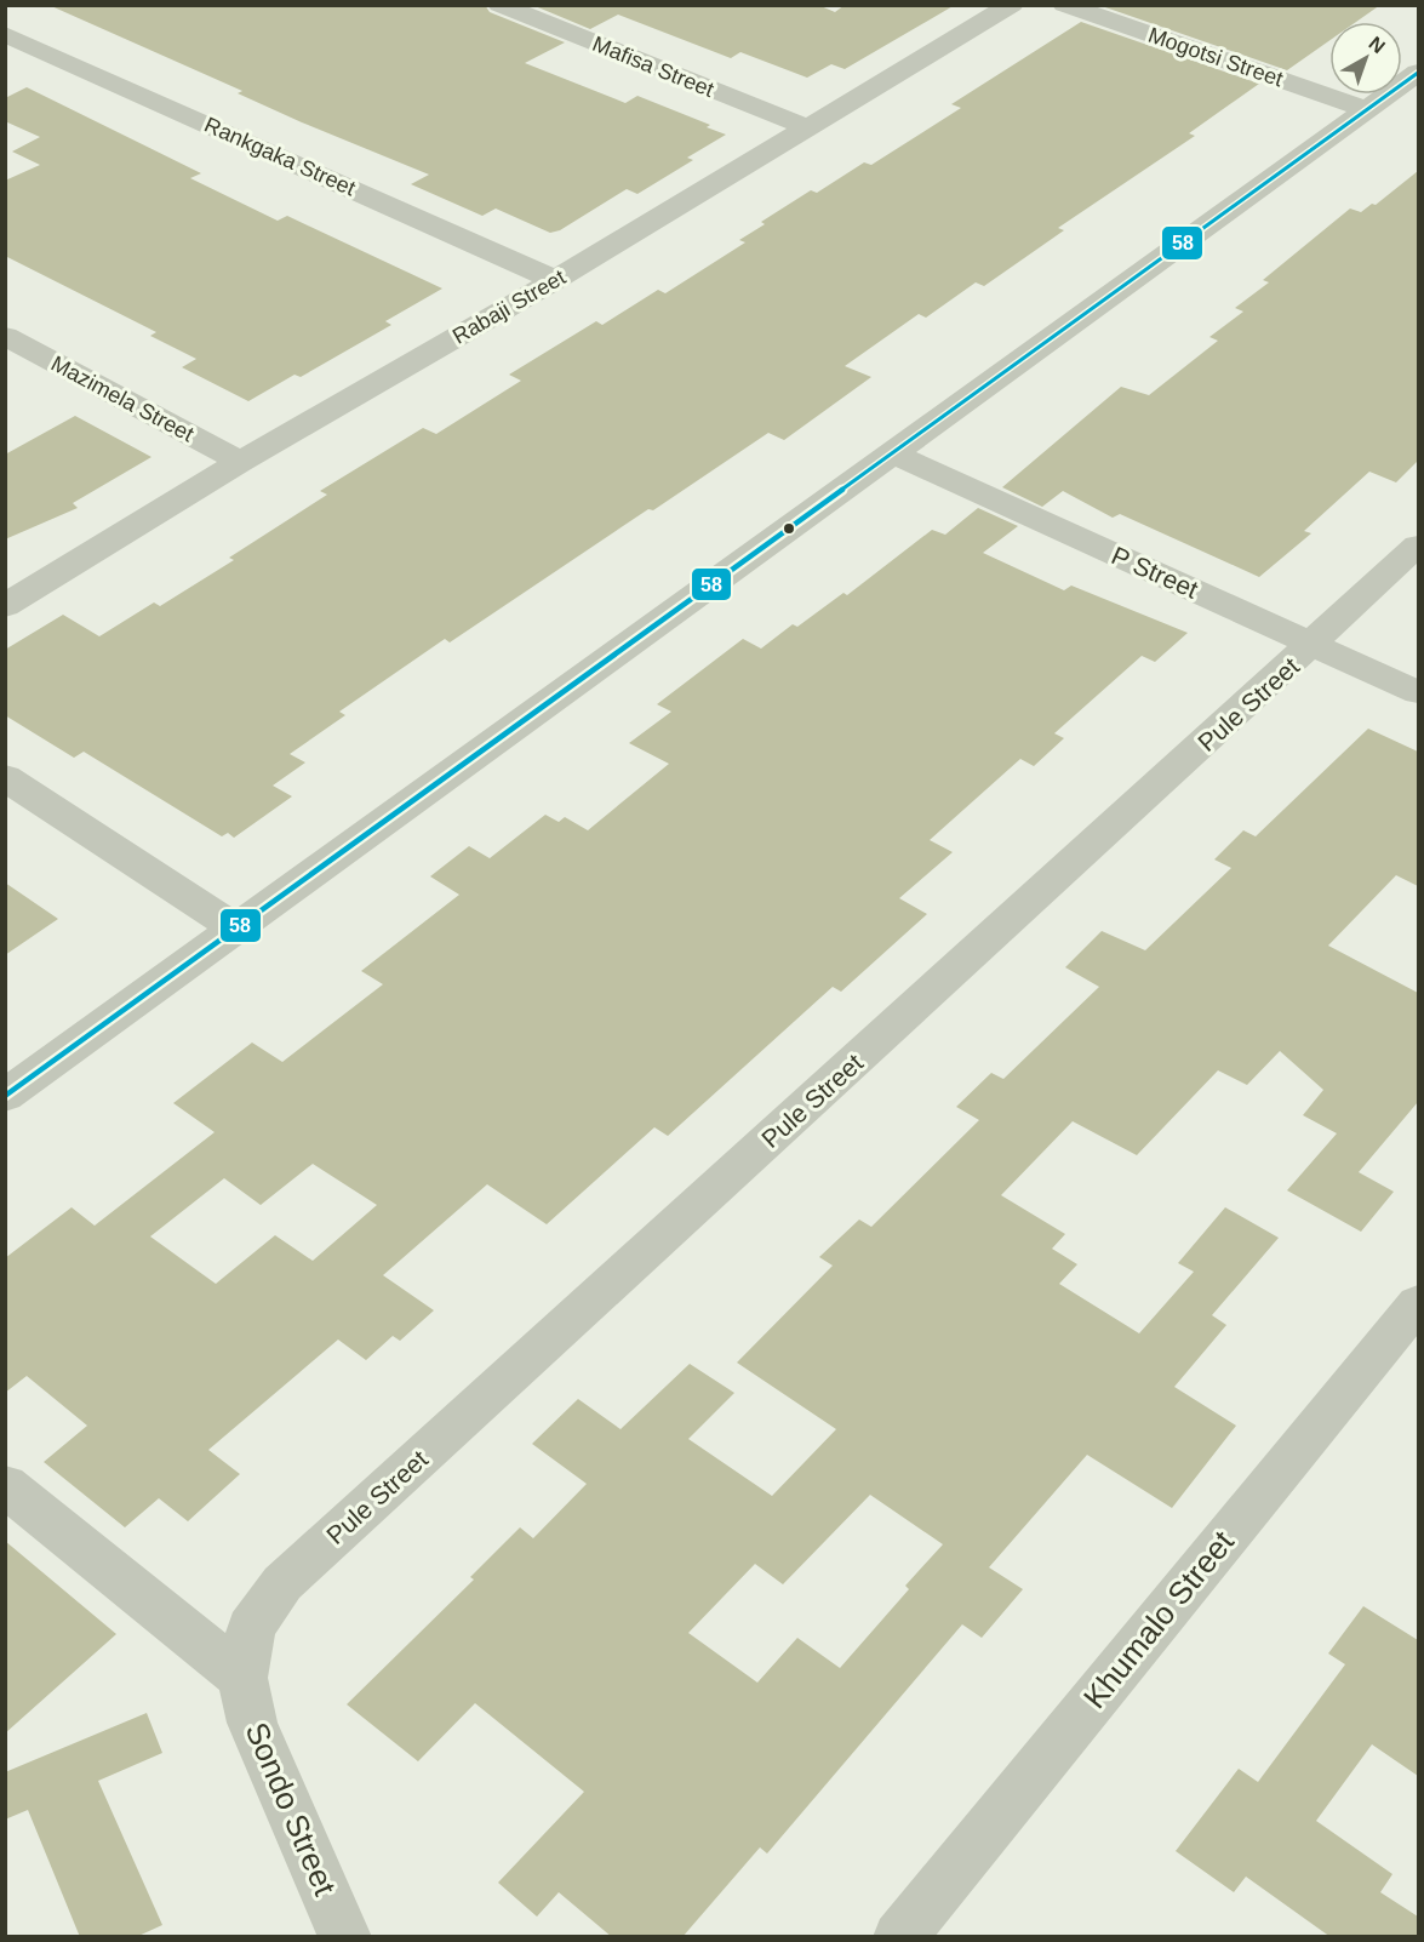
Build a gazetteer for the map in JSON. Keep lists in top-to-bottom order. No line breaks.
{"streets":{"street":["Mogotsi Street","Mafisa Street","Rankgaka Street","Rabaji Street","Mazimela Street","P Street","Pule Street","Khumalo Street","Sondo Street"]},"crossings":[["Mafisa Street","Rabaji Street"],["Rankgaka Street","Rabaji Street"],["Rabaji Street","Mazimela Street"],["P Street","Pule Street"],["Pule Street","Sondo Street"]],"lines":["transit line 58"],"north":"top right"}
